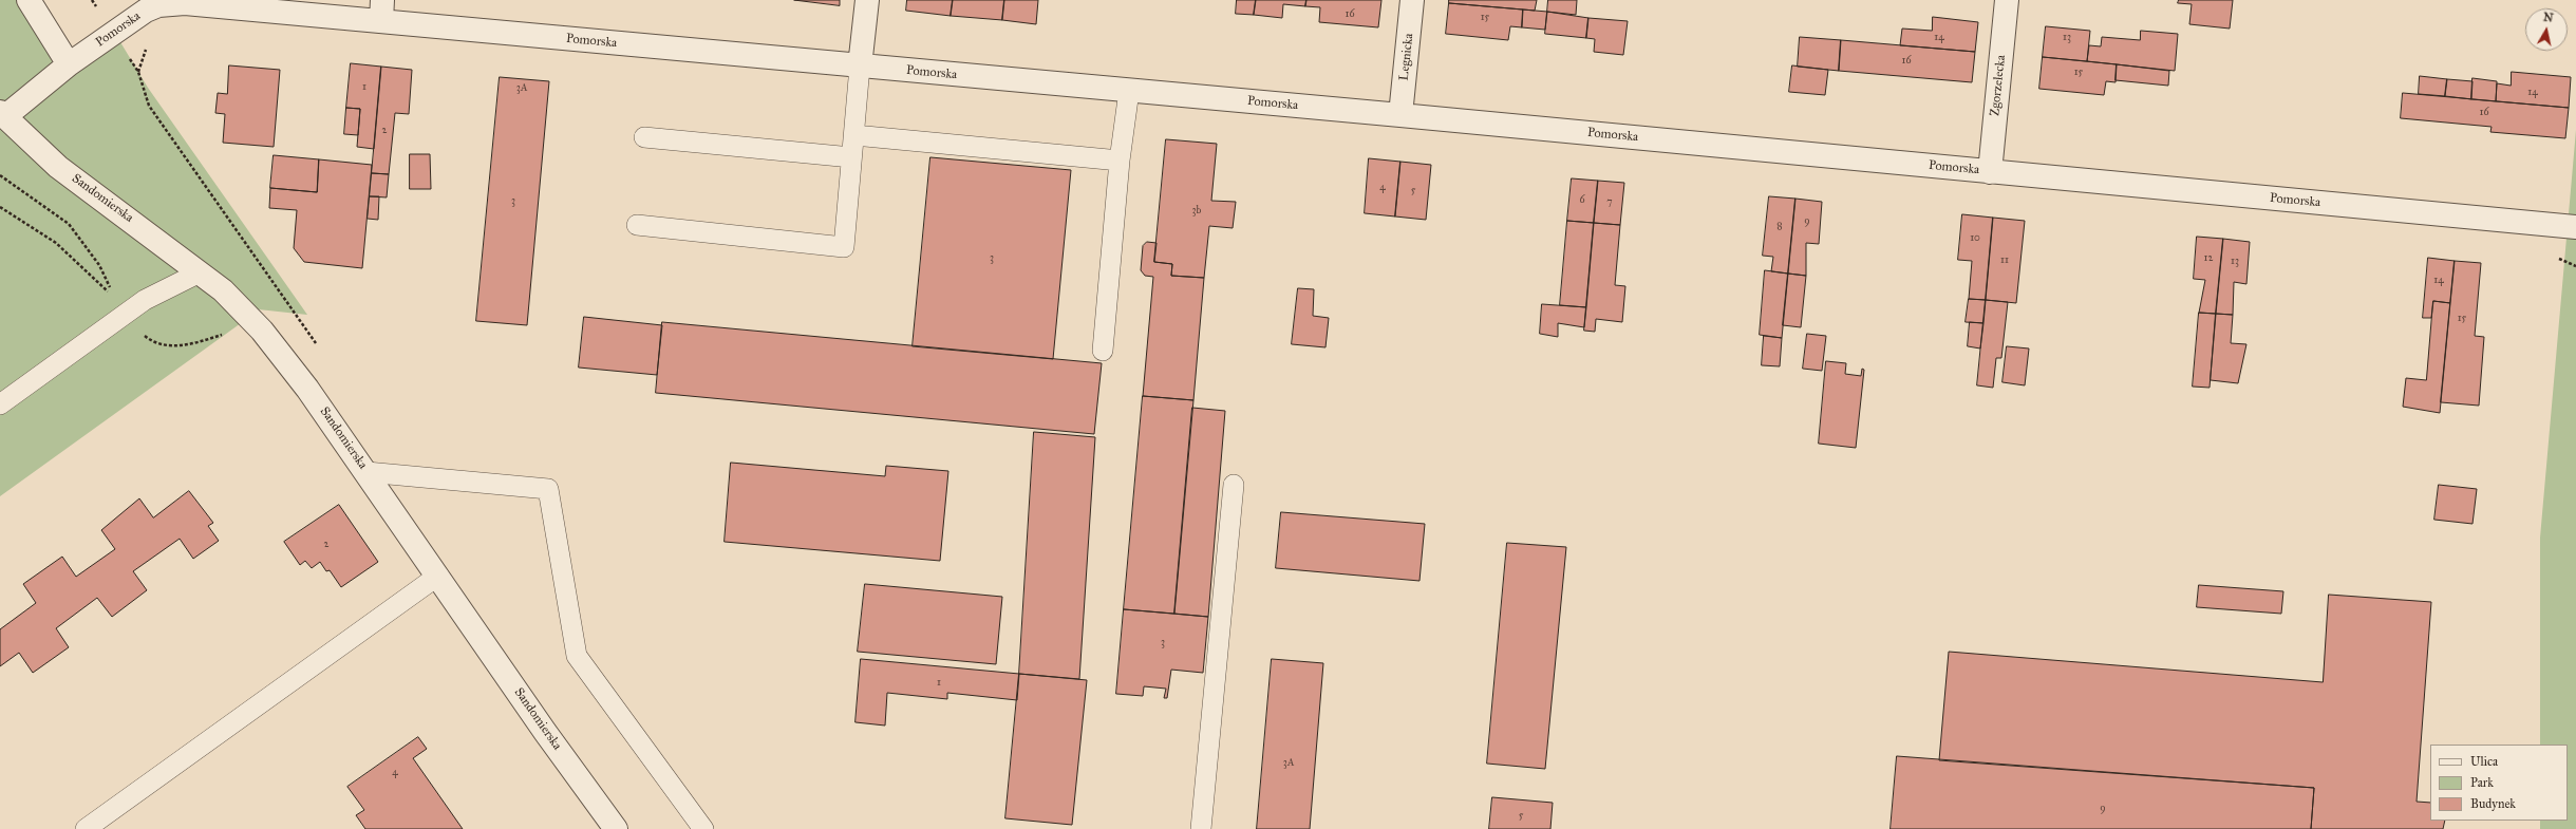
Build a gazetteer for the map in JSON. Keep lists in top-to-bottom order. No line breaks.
{"streets":{"street":["Pomorska","Legnicka","Zgorzelecka","Sandomierska"]},"crossings":[["Pomorska","Legnicka"],["Pomorska","Zgorzelecka"],["Pomorska","Sandomierska"]],"house_numbers":["16","15","14","13","16","15","1","3A","14","16","2","4","5","6","3","7","3b","9","8","10","3","12","11","13","14","15","2","3","1","3A","4","9","5"],"legend":["Ulica","Park","Budynek"],"north":"top"}
